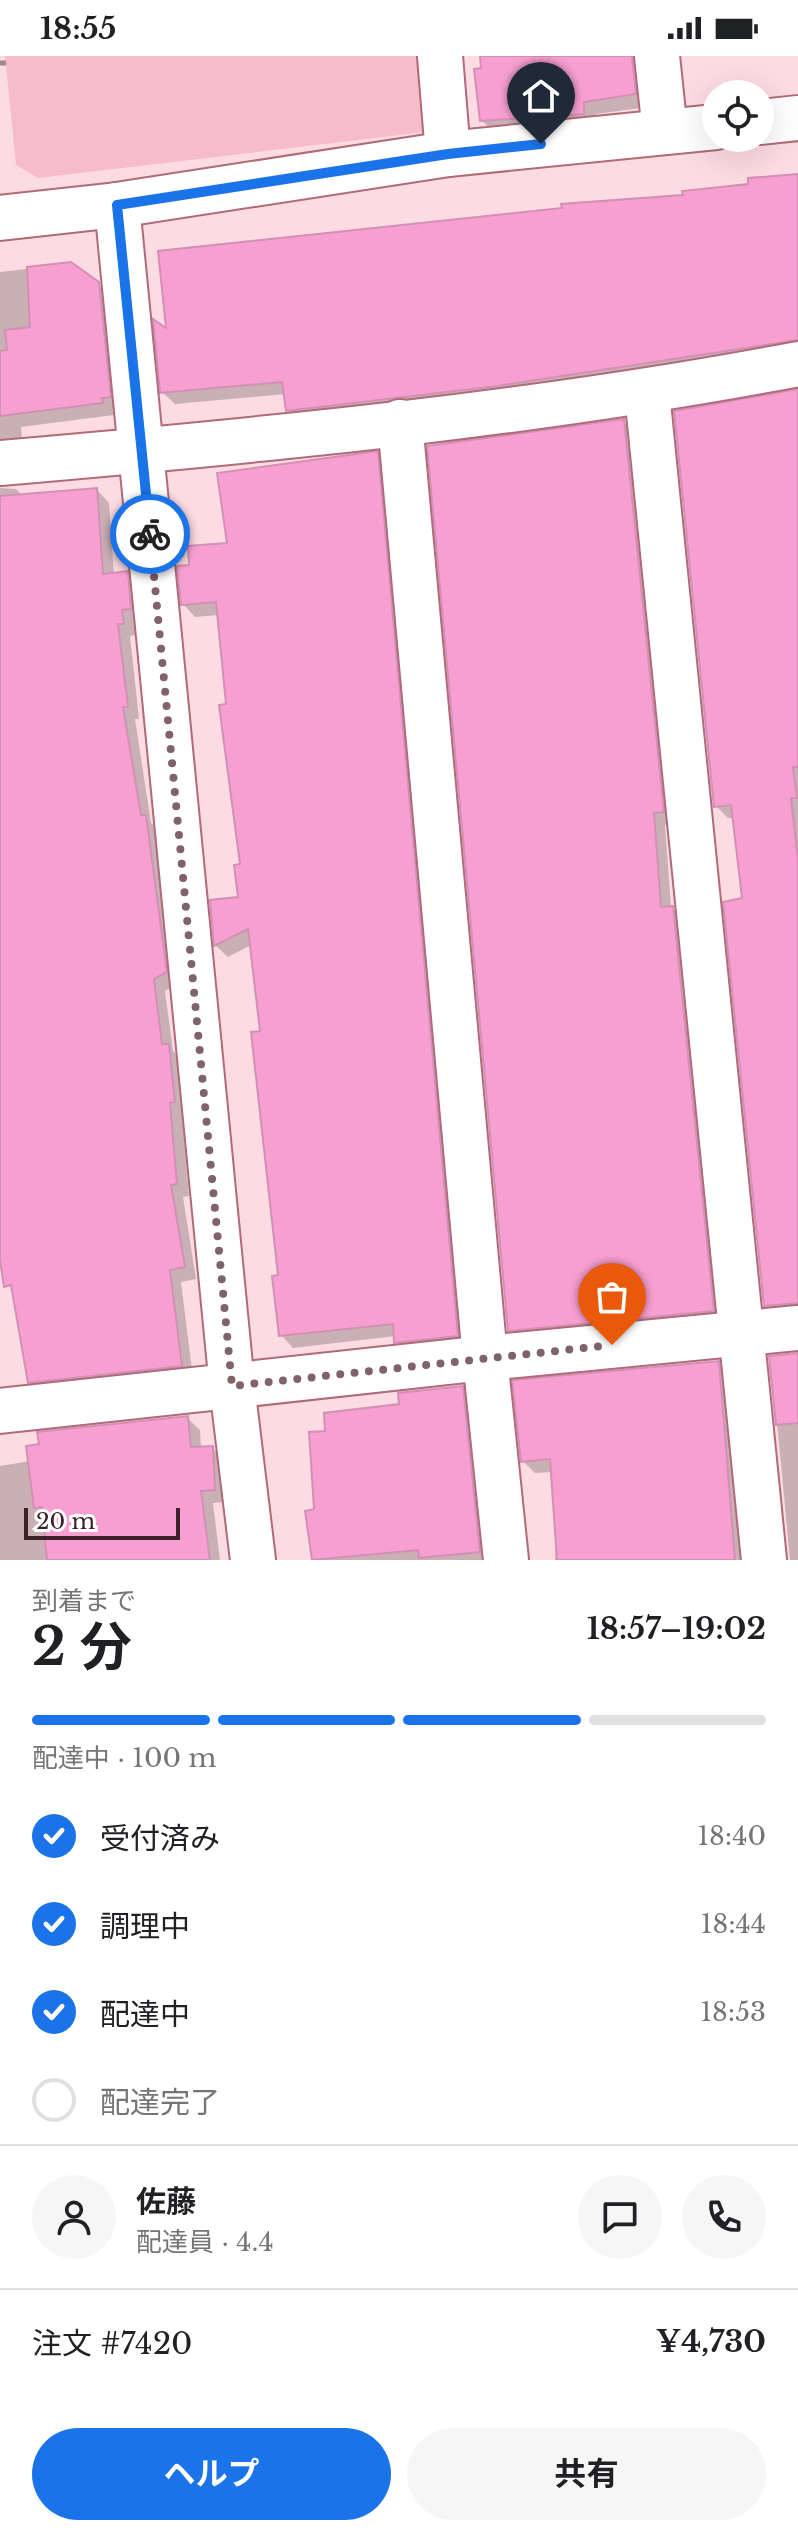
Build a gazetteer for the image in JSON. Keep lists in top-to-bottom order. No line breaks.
{"scale_bar":"20 m","page":{"status":"18:55","scale":"20 m","heading":["2 分","到着まで","18:57–19:02"],"panel":["佐藤","配達員 · 4.4","注文 #7420","¥4,730"],"bar":"配達中 · 100 m","list":[["受付済み","18:40"],["調理中","18:44"],["配達中","18:53"],"配達完了"],"buttons":["ヘルプ","共有"]}}
